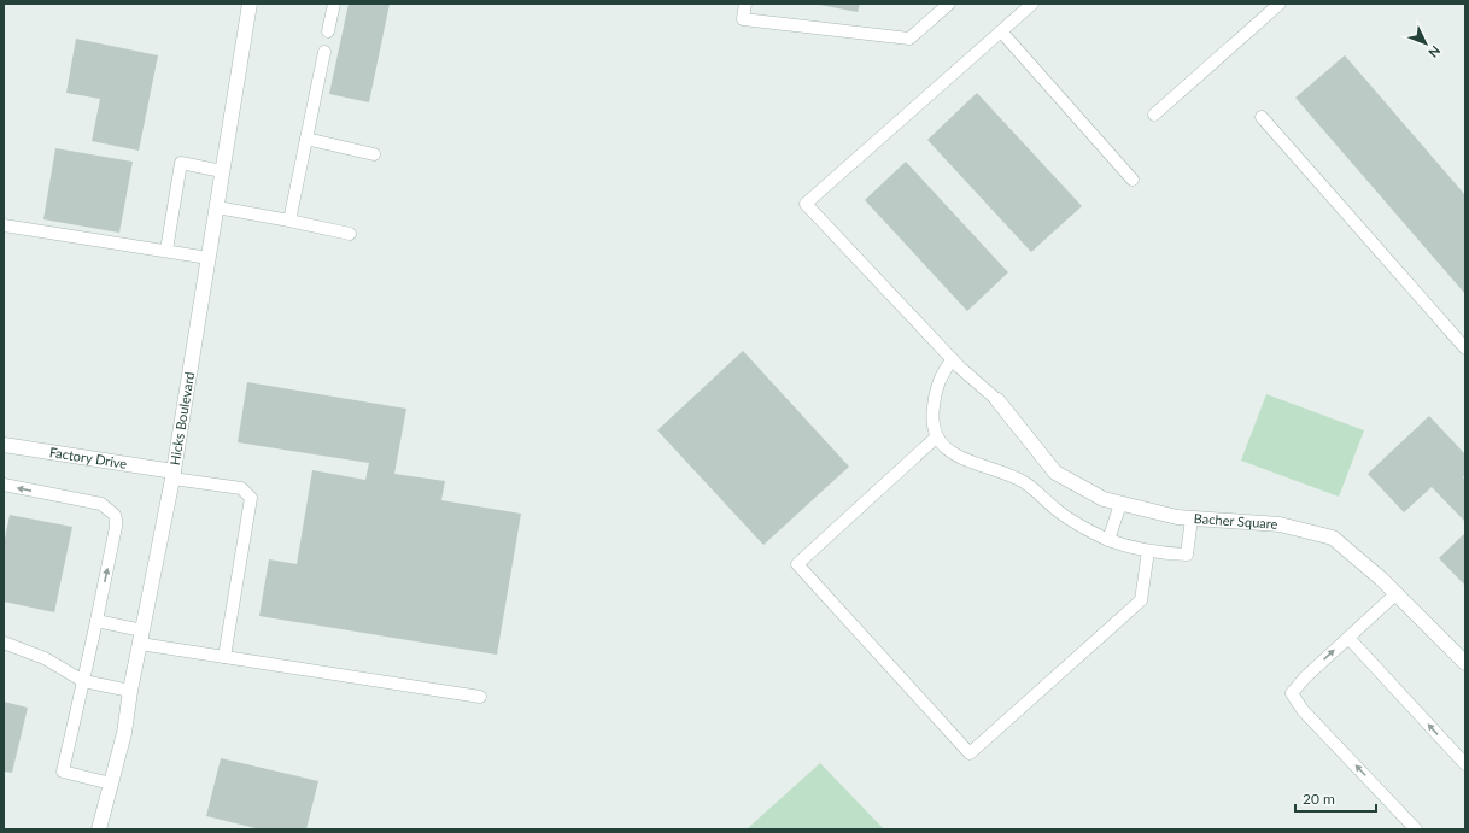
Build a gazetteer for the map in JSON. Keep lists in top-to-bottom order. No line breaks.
{"streets":{"street":["Hicks Boulevard","Factory Drive","Bacher Square"]},"crossings":[["Hicks Boulevard","Factory Drive"]],"scale_bar":"20 m","north":"bottom right"}
